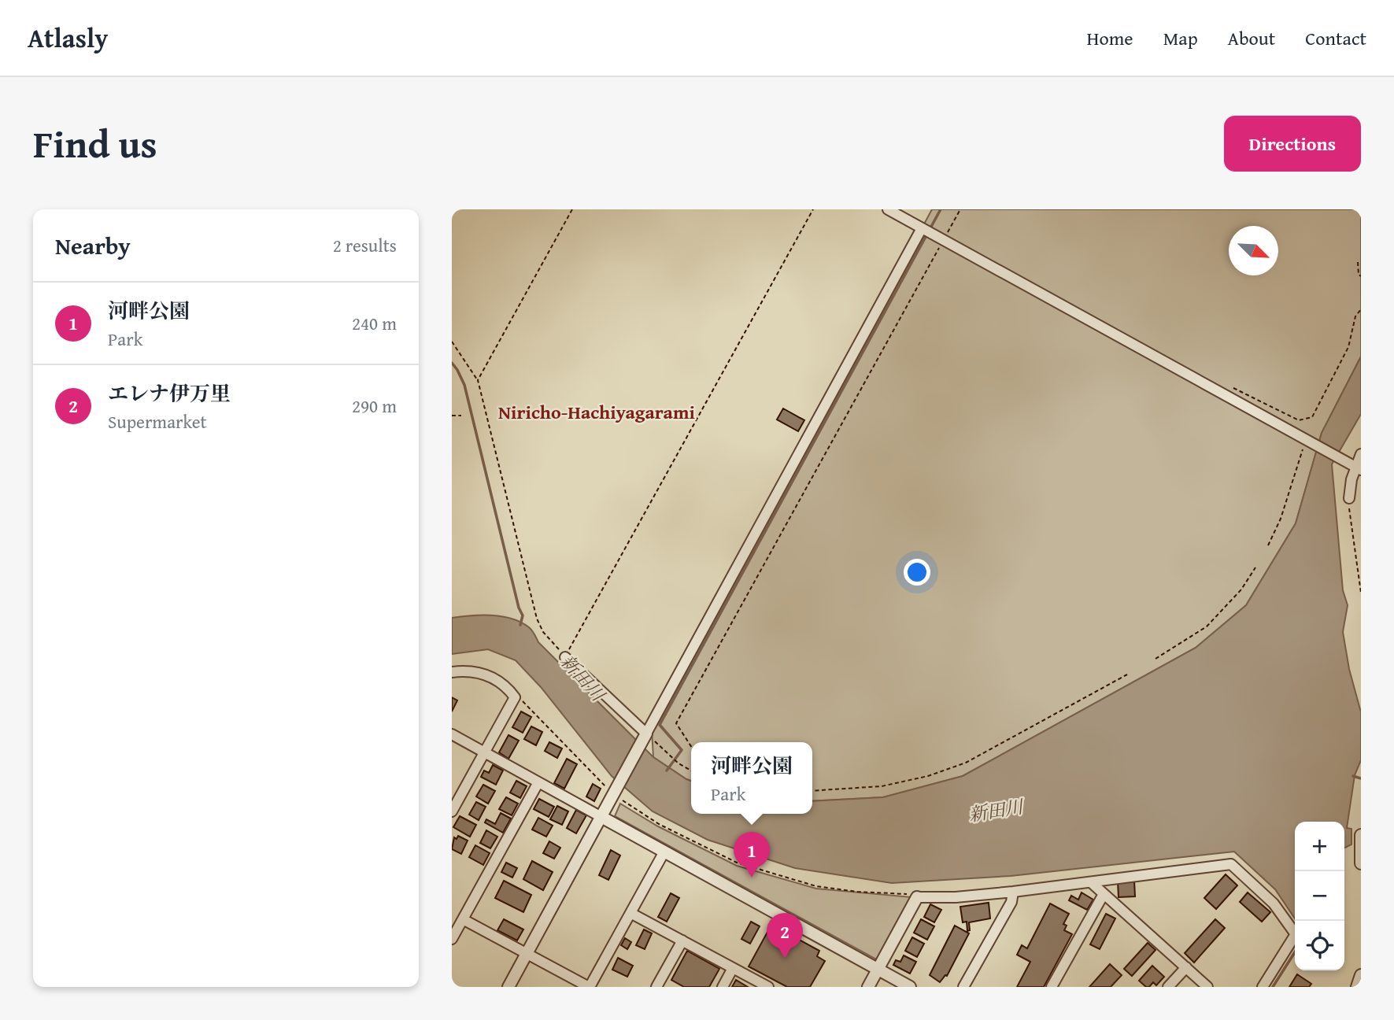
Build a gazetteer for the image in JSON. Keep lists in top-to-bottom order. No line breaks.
{"districts":["Niricho-Hachiyagarami"],"water":["新田川"],"north":"bottom right","page":{"header":"Atlasly","nav":["Home","Map","About","Contact"],"title":"Find us","buttons":"Directions","heading":["Nearby","2 results"],"list":[{"mark":"1","name":"河畔公園","note":"Park","value":"240 m"},{"mark":"2","name":"エレナ伊万里","note":"Supermarket","value":"290 m"}],"popup":["河畔公園","Park"],"map_buttons":["+","−"],"pins":["1","2"]}}
